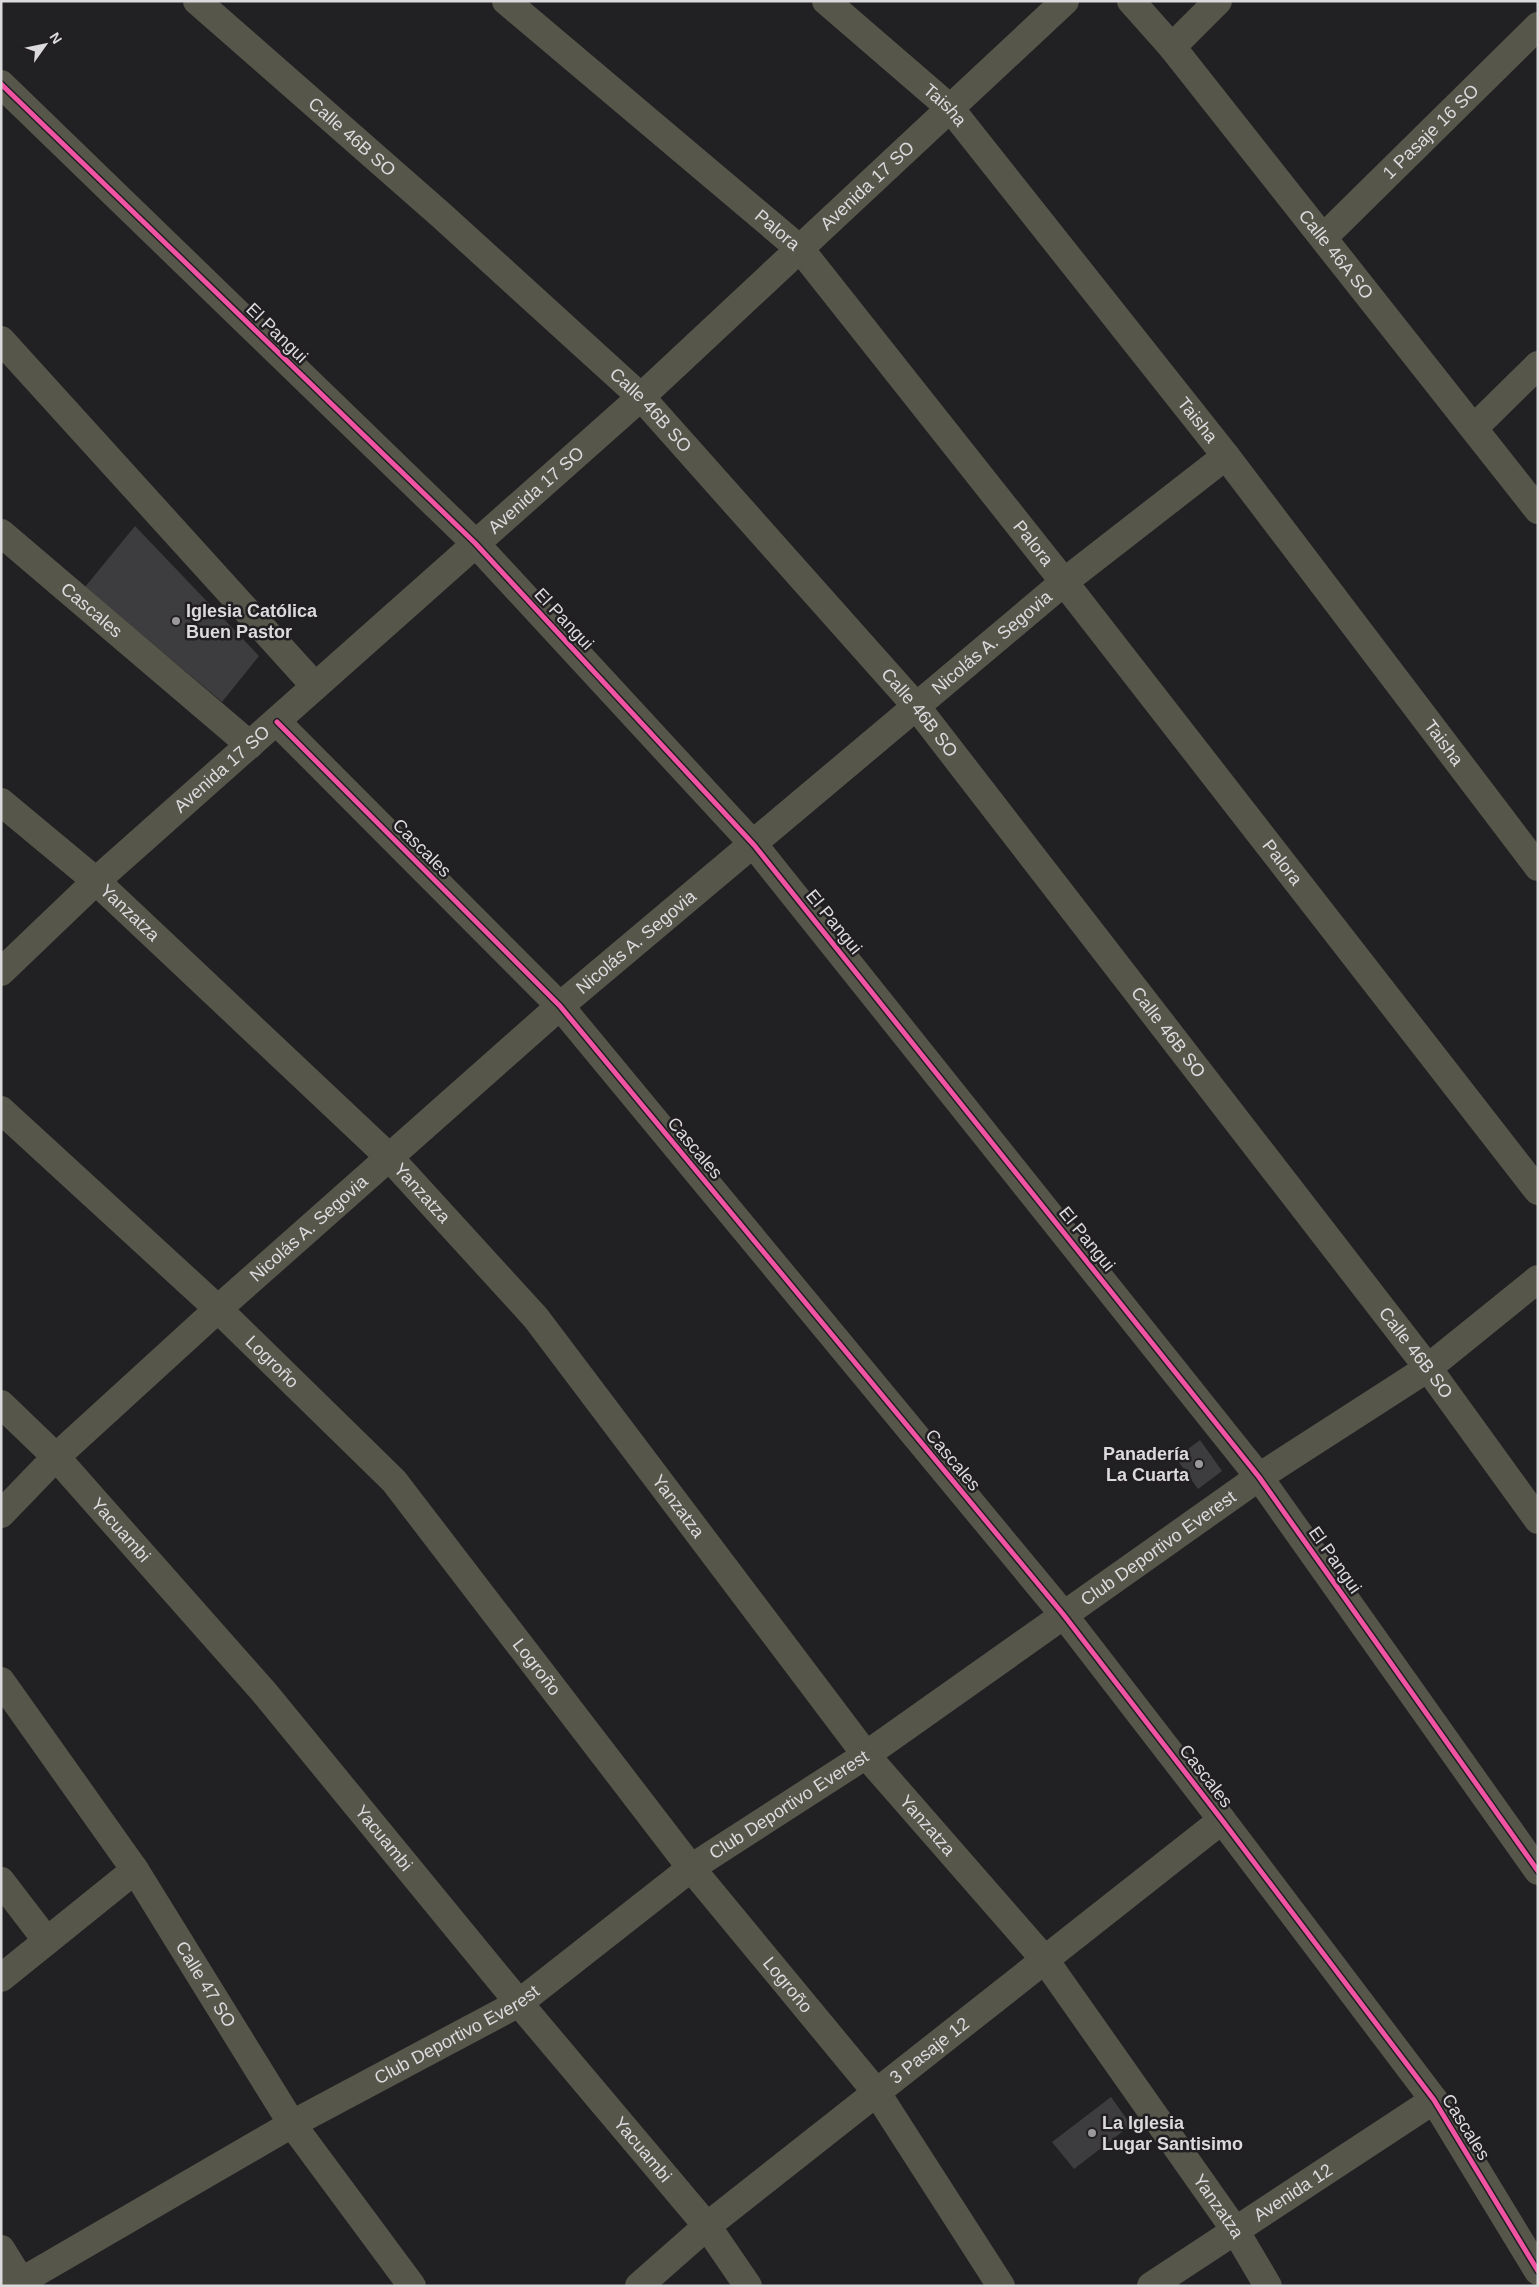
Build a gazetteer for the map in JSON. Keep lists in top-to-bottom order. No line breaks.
{"streets":{"street":["Taisha","1 Pasaje 16 SO","Calle 46B SO","Avenida 17 SO","Palora","Calle 46A SO","El Pangui","Cascales","Nicolás A. Segovia","Yanzatza","Logroño","Yacuambi","Club Deportivo Everest","Calle 47 SO","3 Pasaje 12","Avenida 12"]},"crossings":[["Taisha","Avenida 17 SO"],["Taisha","Nicolás A. Segovia"],["1 Pasaje 16 SO","Calle 46A SO"],["Calle 46B SO","Avenida 17 SO"],["Calle 46B SO","Nicolás A. Segovia"],["Calle 46B SO","Club Deportivo Everest"],["Avenida 17 SO","Palora"],["Avenida 17 SO","El Pangui"],["Avenida 17 SO","Cascales"],["Avenida 17 SO","Yanzatza"],["Palora","Nicolás A. Segovia"],["El Pangui","Nicolás A. Segovia"],["El Pangui","Club Deportivo Everest"],["Cascales","Nicolás A. Segovia"],["Cascales","Club Deportivo Everest"],["Cascales","3 Pasaje 12"],["Cascales","Avenida 12"],["Nicolás A. Segovia","Yanzatza"],["Nicolás A. Segovia","Logroño"],["Nicolás A. Segovia","Yacuambi"],["Yanzatza","Club Deportivo Everest"],["Yanzatza","3 Pasaje 12"],["Yanzatza","Avenida 12"],["Logroño","Club Deportivo Everest"],["Logroño","3 Pasaje 12"],["Yacuambi","Club Deportivo Everest"],["Yacuambi","3 Pasaje 12"],["Club Deportivo Everest","Calle 47 SO"]],"places":["Iglesia Católica Buen Pastor","Panadería La Cuarta","La Iglesia Lugar Santisimo"],"north":"top right"}
